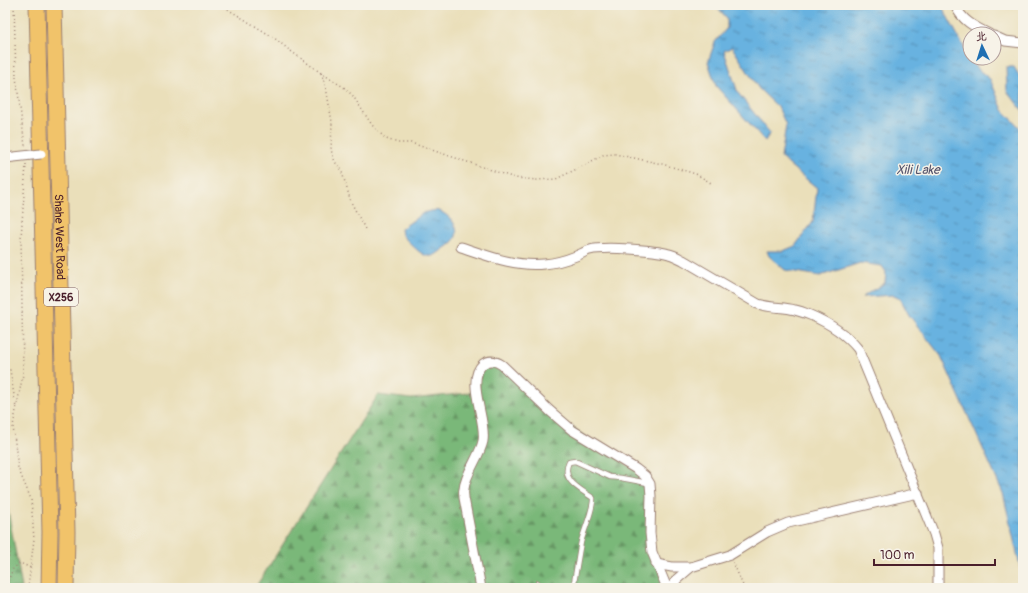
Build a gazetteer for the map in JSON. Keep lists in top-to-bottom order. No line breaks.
{"streets":{"main road":["Shahe West Road","X256"]},"water":["Xili Lake"],"scale_bar":"100 m","north":"top"}
